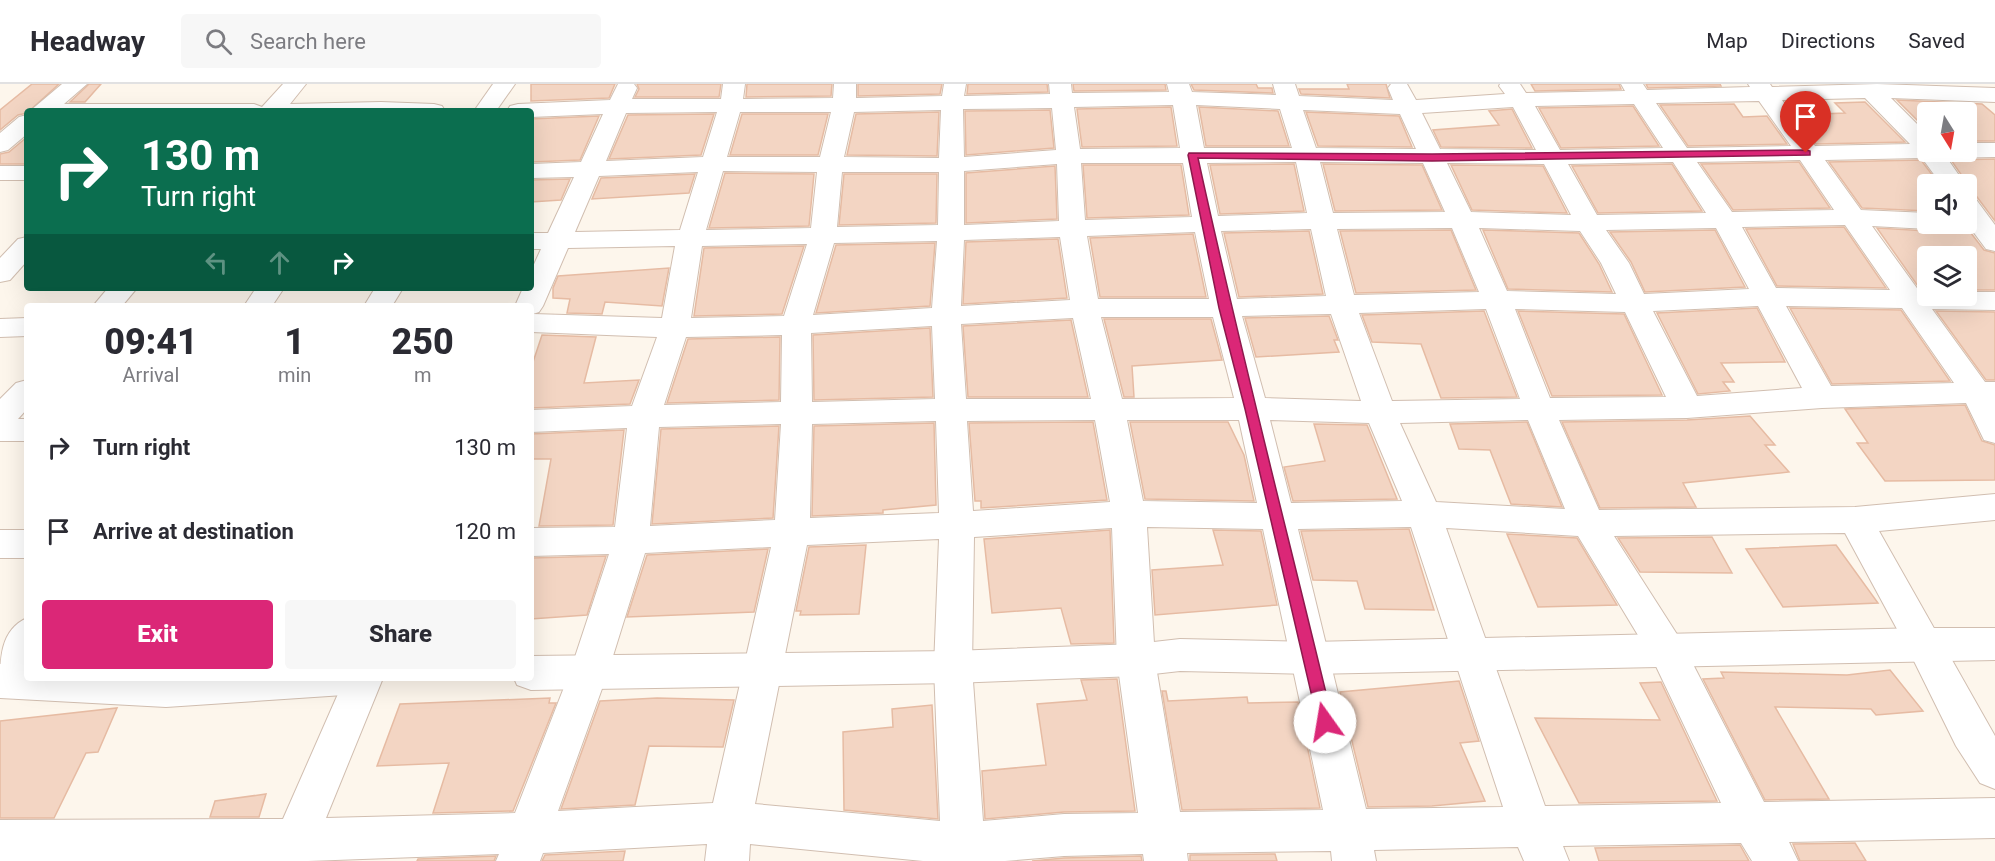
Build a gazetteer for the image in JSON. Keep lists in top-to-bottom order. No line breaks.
{"north":"bottom","page":{"header":"Headway","search":"Search here","nav":["Map","Directions","Saved"],"turn":["130 m","Turn right"],"eta":["09:41","Arrival","1","min","250","m"],"list":[{"name":"Turn right","value":"130 m"},{"name":"Arrive at destination","value":"120 m"}],"buttons":["Exit","Share"]}}
